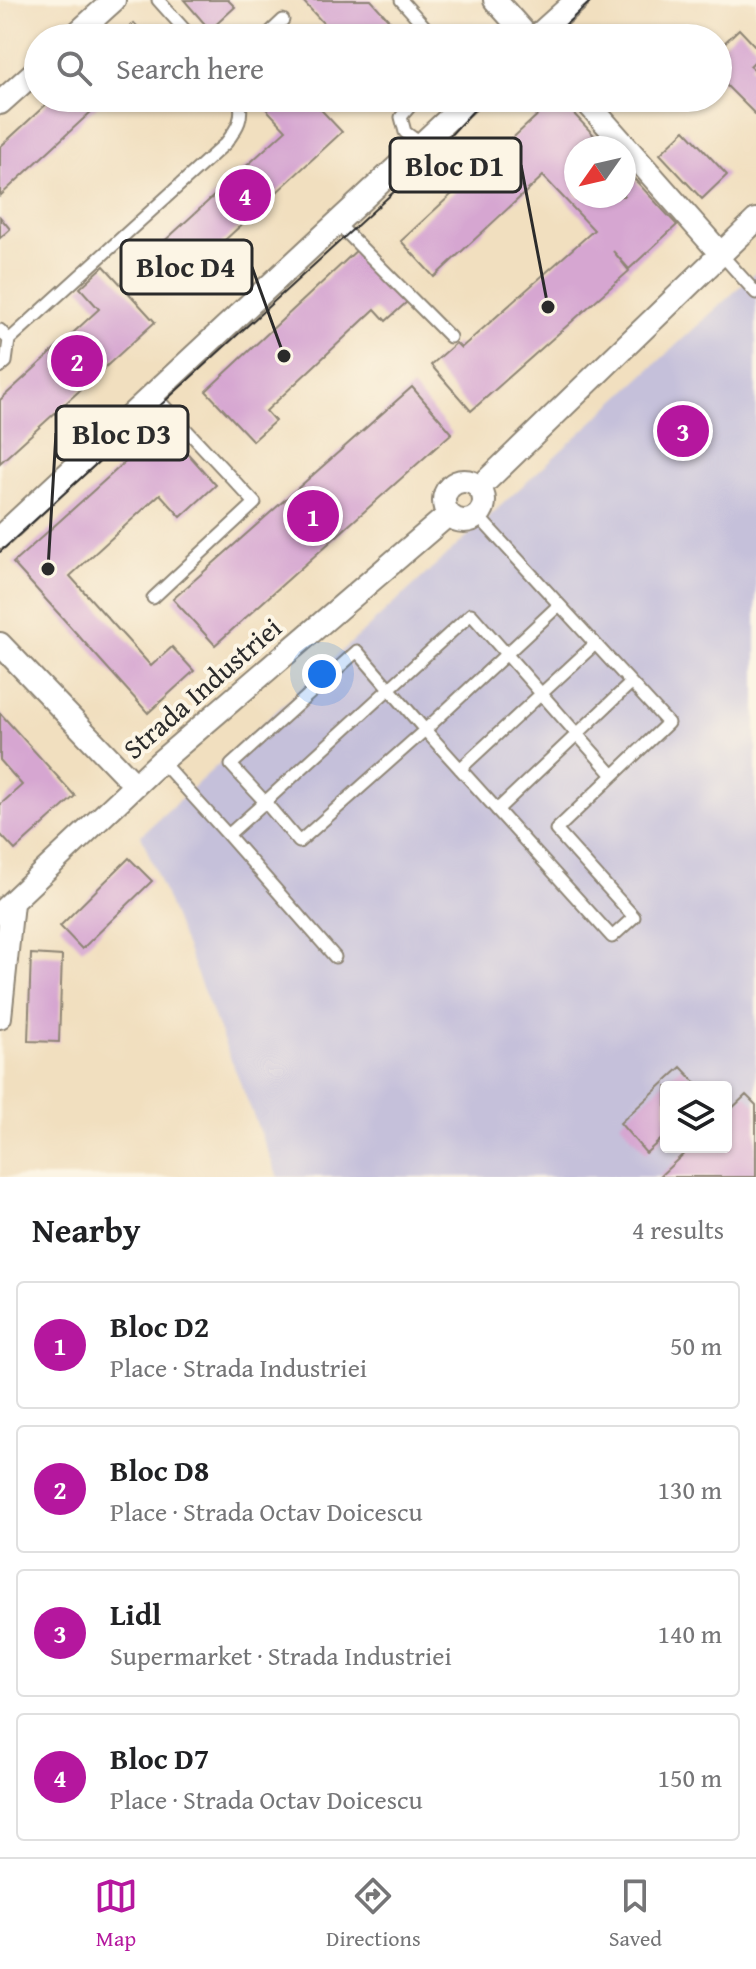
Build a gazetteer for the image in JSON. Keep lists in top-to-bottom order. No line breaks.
{"streets":{"street":["Strada Industriei"]},"places":["Bloc D1","Bloc D4","Bloc D3"],"north":"bottom left","page":{"search":"Search here","pins":["4","2","3","1"],"heading":["Nearby","4 results"],"list":[{"mark":"1","name":"Bloc D2","note":"Place · Strada Industriei","value":"50 m"},{"mark":"2","name":"Bloc D8","note":"Place · Strada Octav Doicescu","value":"130 m"},{"mark":"3","name":"Lidl","note":"Supermarket · Strada Industriei","value":"140 m"},{"mark":"4","name":"Bloc D7","note":"Place · Strada Octav Doicescu","value":"150 m"}],"nav":["Map","Directions","Saved"]}}
